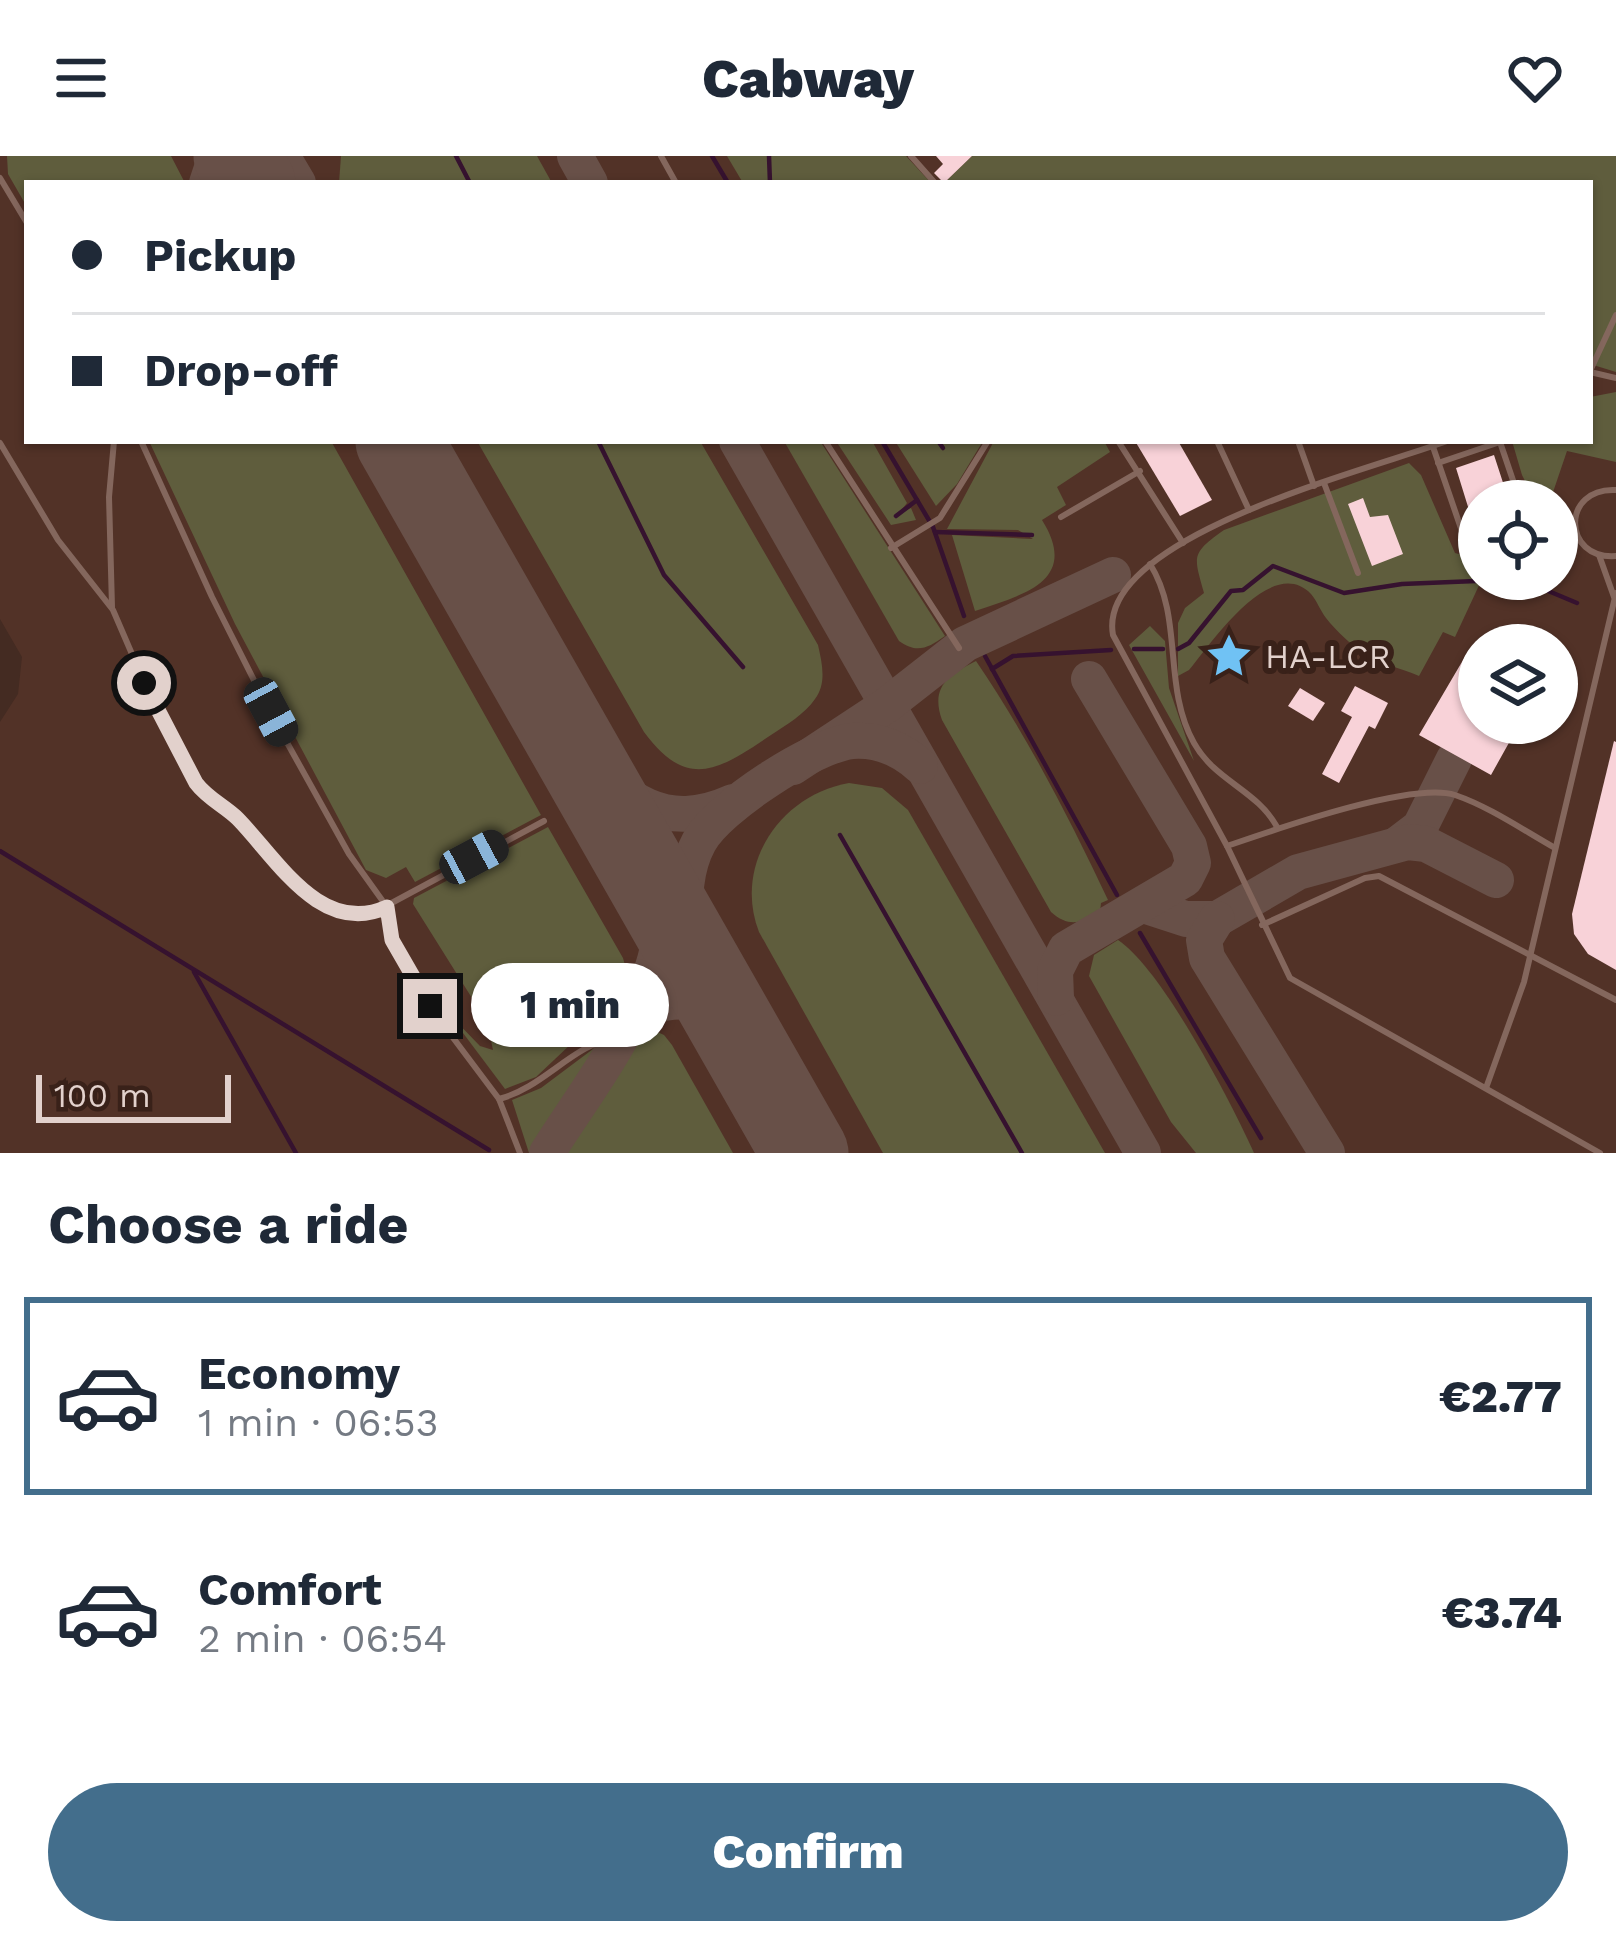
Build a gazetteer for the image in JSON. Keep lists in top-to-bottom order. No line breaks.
{"places":{"place":["HA-LCR"]},"scale_bar":"100 m","page":{"header":"Cabway","banner":["Pickup","Drop-off"],"bubble":"1 min","scale":"100 m","heading":"Choose a ride","list":[{"name":"Economy","note":"1 min · 06:53","value":"€2.77"},{"name":"Comfort","note":"2 min · 06:54","value":"€3.74"}],"buttons":"Confirm"}}
